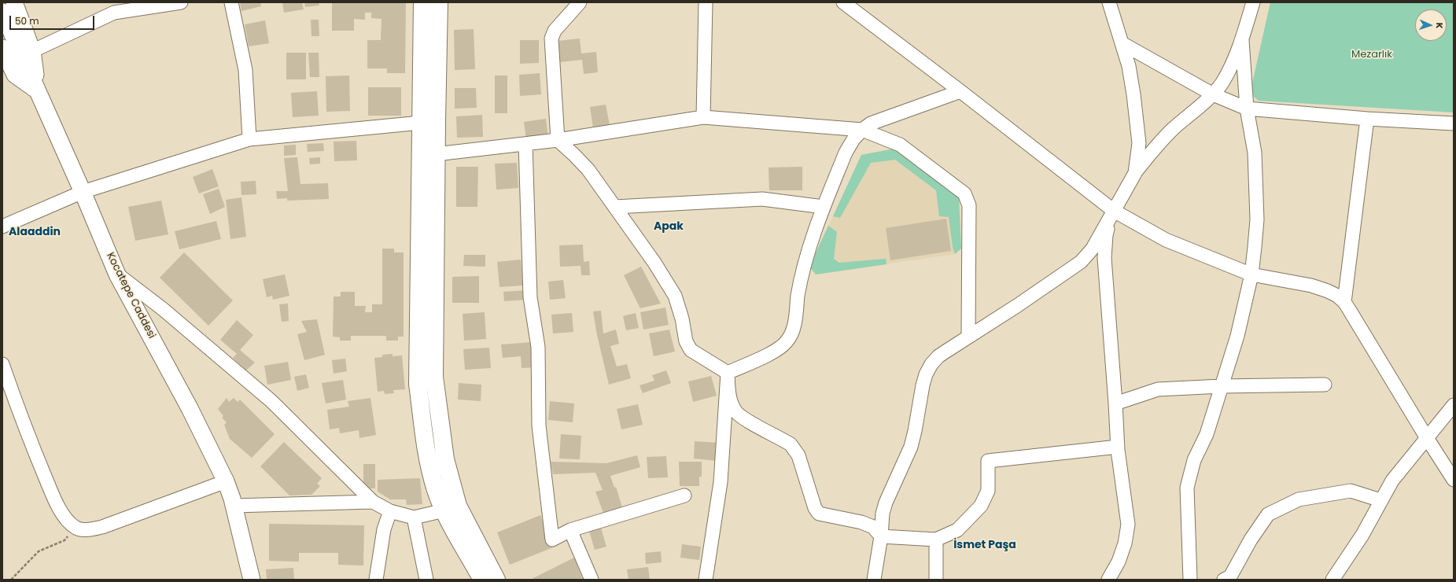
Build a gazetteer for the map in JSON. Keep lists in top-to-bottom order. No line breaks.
{"streets":{"street":["Kocatepe Caddesi"]},"districts":["Apak","Alaaddin","İsmet Paşa"],"parks":["Mezarlık"],"scale_bar":"50 m","north":"right"}
